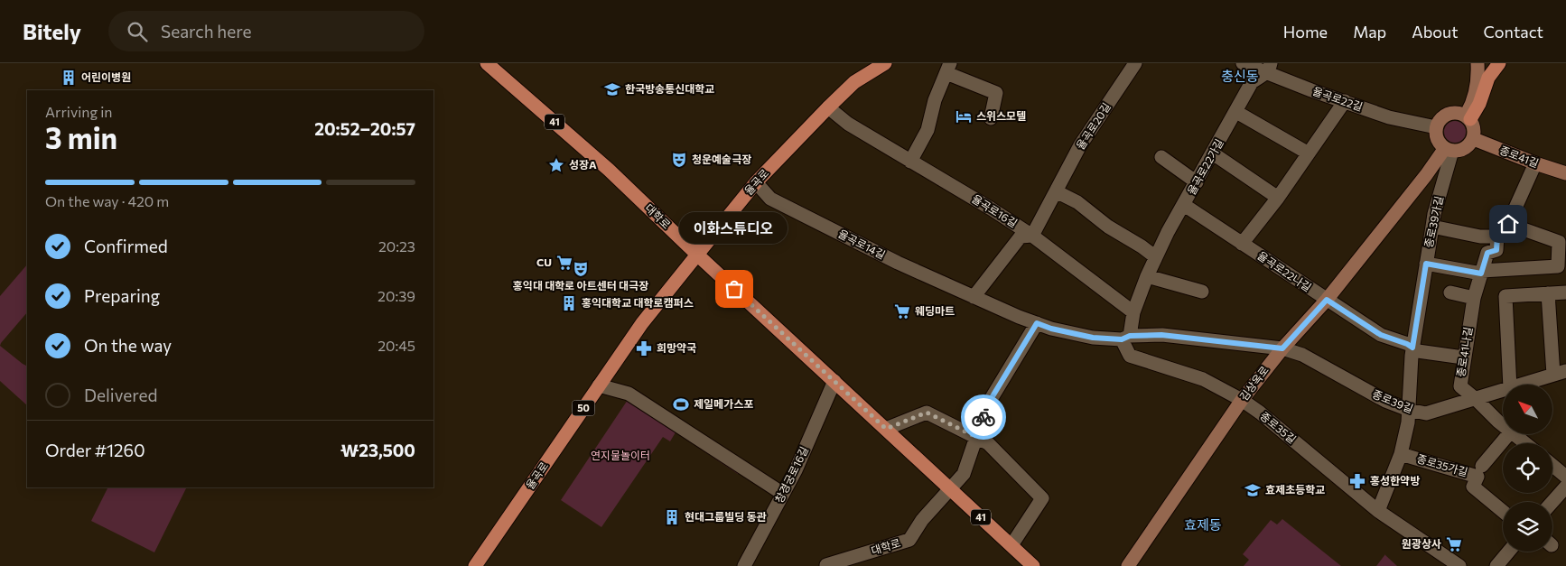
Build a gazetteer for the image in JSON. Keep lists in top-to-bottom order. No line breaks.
{"streets":{"main road":["41","율곡로","대학로","50"],"street":["율곡로22길","율곡로20길","종로41길","율곡로22가길","율곡로16길","종로39가길","율곡로14길","율곡로22나길","종로41나길","김상옥로","종로39길","종로35길","종로35가길","창경궁로16길"]},"crossings":[["율곡로22길","종로41길"],["율곡로22길","율곡로22가길"],["율곡로22길","종로39가길"],["율곡로22길","김상옥로"],["율곡로20길","율곡로16길"],["종로41길","종로39가길"],["종로41길","종로41나길"],["종로41길","김상옥로"],["율곡로22가길","율곡로16길"],["율곡로22가길","율곡로22나길"],["율곡로","율곡로16길"],["율곡로","대학로"],["율곡로","율곡로14길"],["대학로","율곡로14길"],["대학로","창경궁로16길"],["종로39가길","김상옥로"],["종로39가길","종로39길"],["율곡로14길","김상옥로"],["율곡로14길","종로39길"],["율곡로14길","종로35길"],["율곡로22나길","김상옥로"],["종로41나길","종로39길"],["김상옥로","종로39길"],["김상옥로","종로35길"]],"districts":["충신동","효제동"],"parks":["연지물놀이터"],"places":{"building":["어린이병원","홍익대학교 대학로캠퍼스","현대그룹빌딩 동관"],"school or university":["한국방송통신대학교","효제초등학교"],"hotel":["스위스모텔"],"theatre":["청운예술극장","홍익대 대학로 아트센터 대극장"],"place":["성장A"],"supermarket":["CU","웨딩마트","원광상사"],"other":["이화스튜디오"],"pharmacy":["희망약국","홍성한약방"],"sports":["제일메가스포"]},"north":"top left","page":{"header":"Bitely","search":"Search here","nav":["Home","Map","About","Contact"],"heading":["3 min","Arriving in","20:52–20:57"],"panel":["Order #1260","₩23,500"],"bar":"On the way · 420 m","bubble":"이화스튜디오","list":[["Confirmed","20:23"],["Preparing","20:39"],["On the way","20:45"],"Delivered"]}}
